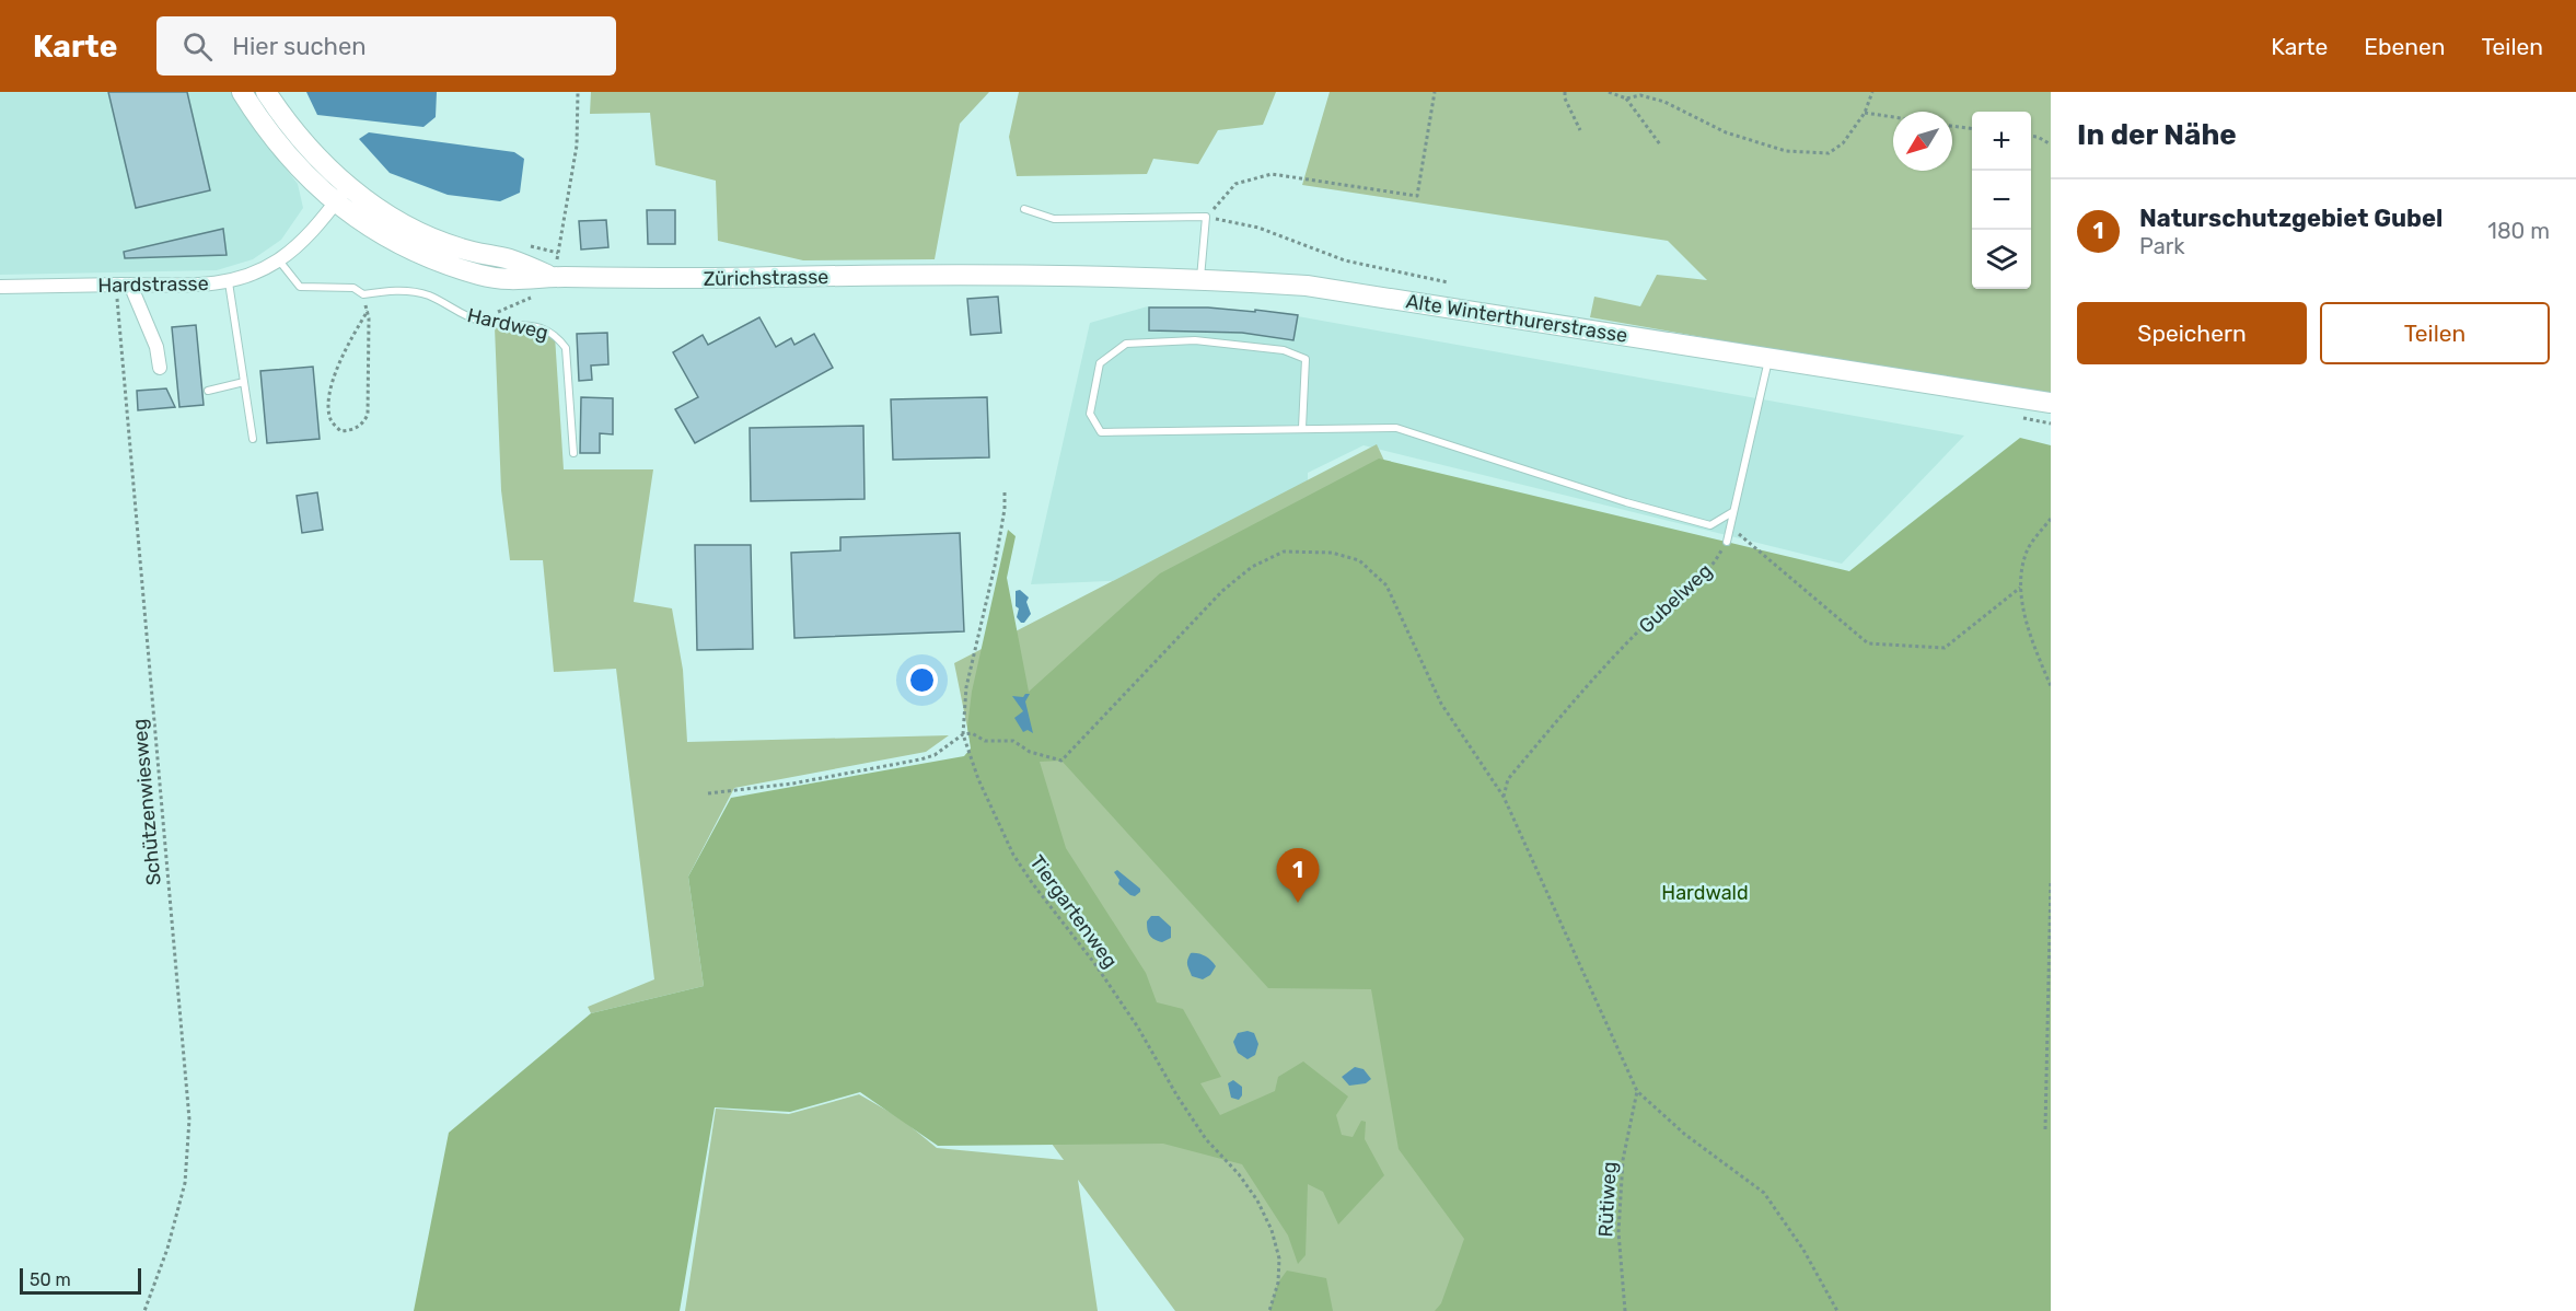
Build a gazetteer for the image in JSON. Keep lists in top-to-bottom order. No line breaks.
{"streets":{"main road":["Zürichstrasse","Alte Winterthurerstrasse"],"street":["Hardstrasse"],"lane":["Hardweg"],"path":["Gubelweg","Schützenwiesweg","Tiergartenweg","Rütiweg"]},"crossings":[["Zürichstrasse","Hardstrasse"],["Zürichstrasse","Alte Winterthurerstrasse"],["Hardstrasse","Hardweg"],["Hardstrasse","Schützenwiesweg"]],"parks":["Hardwald"],"scale_bar":"50 m","north":"bottom left","page":{"header":"Karte","search":"Hier suchen","nav":["Karte","Ebenen","Teilen"],"heading":"In der Nähe","map_buttons":["+","−"],"list":[{"mark":"1","name":"Naturschutzgebiet Gubel","note":"Park","value":"180 m"}],"buttons":["Speichern","Teilen"],"pins":"1","scale":"50 m"}}
